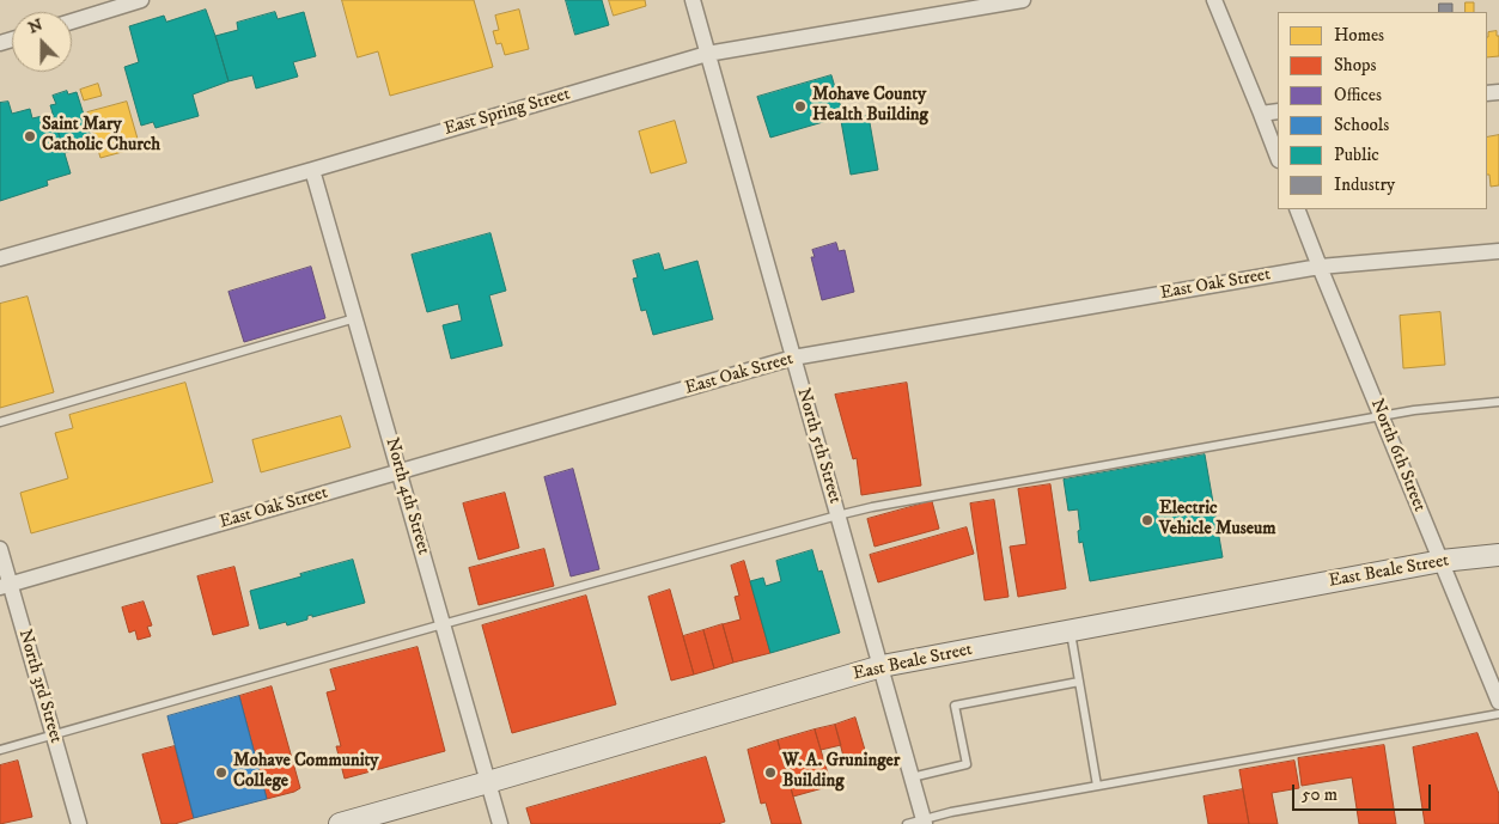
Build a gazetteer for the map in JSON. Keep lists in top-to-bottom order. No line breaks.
{"streets":{"main road":["East Beale Street"],"street":["East Spring Street","East Oak Street","North 5th Street","North 6th Street","North 4th Street","North 3rd Street"]},"crossings":[["East Spring Street","North 5th Street"],["East Spring Street","North 4th Street"],["East Oak Street","North 5th Street"],["East Oak Street","North 6th Street"],["East Oak Street","North 4th Street"],["East Oak Street","North 3rd Street"],["North 5th Street","East Beale Street"],["North 6th Street","East Beale Street"],["North 4th Street","East Beale Street"]],"places":["Mohave County Health Building","Saint Mary Catholic Church","Electric Vehicle Museum","Mohave Community College","W. A. Gruninger Building"],"legend":["Homes","Shops","Offices","Schools","Public","Industry"],"scale_bar":"50 m","north":"top"}
